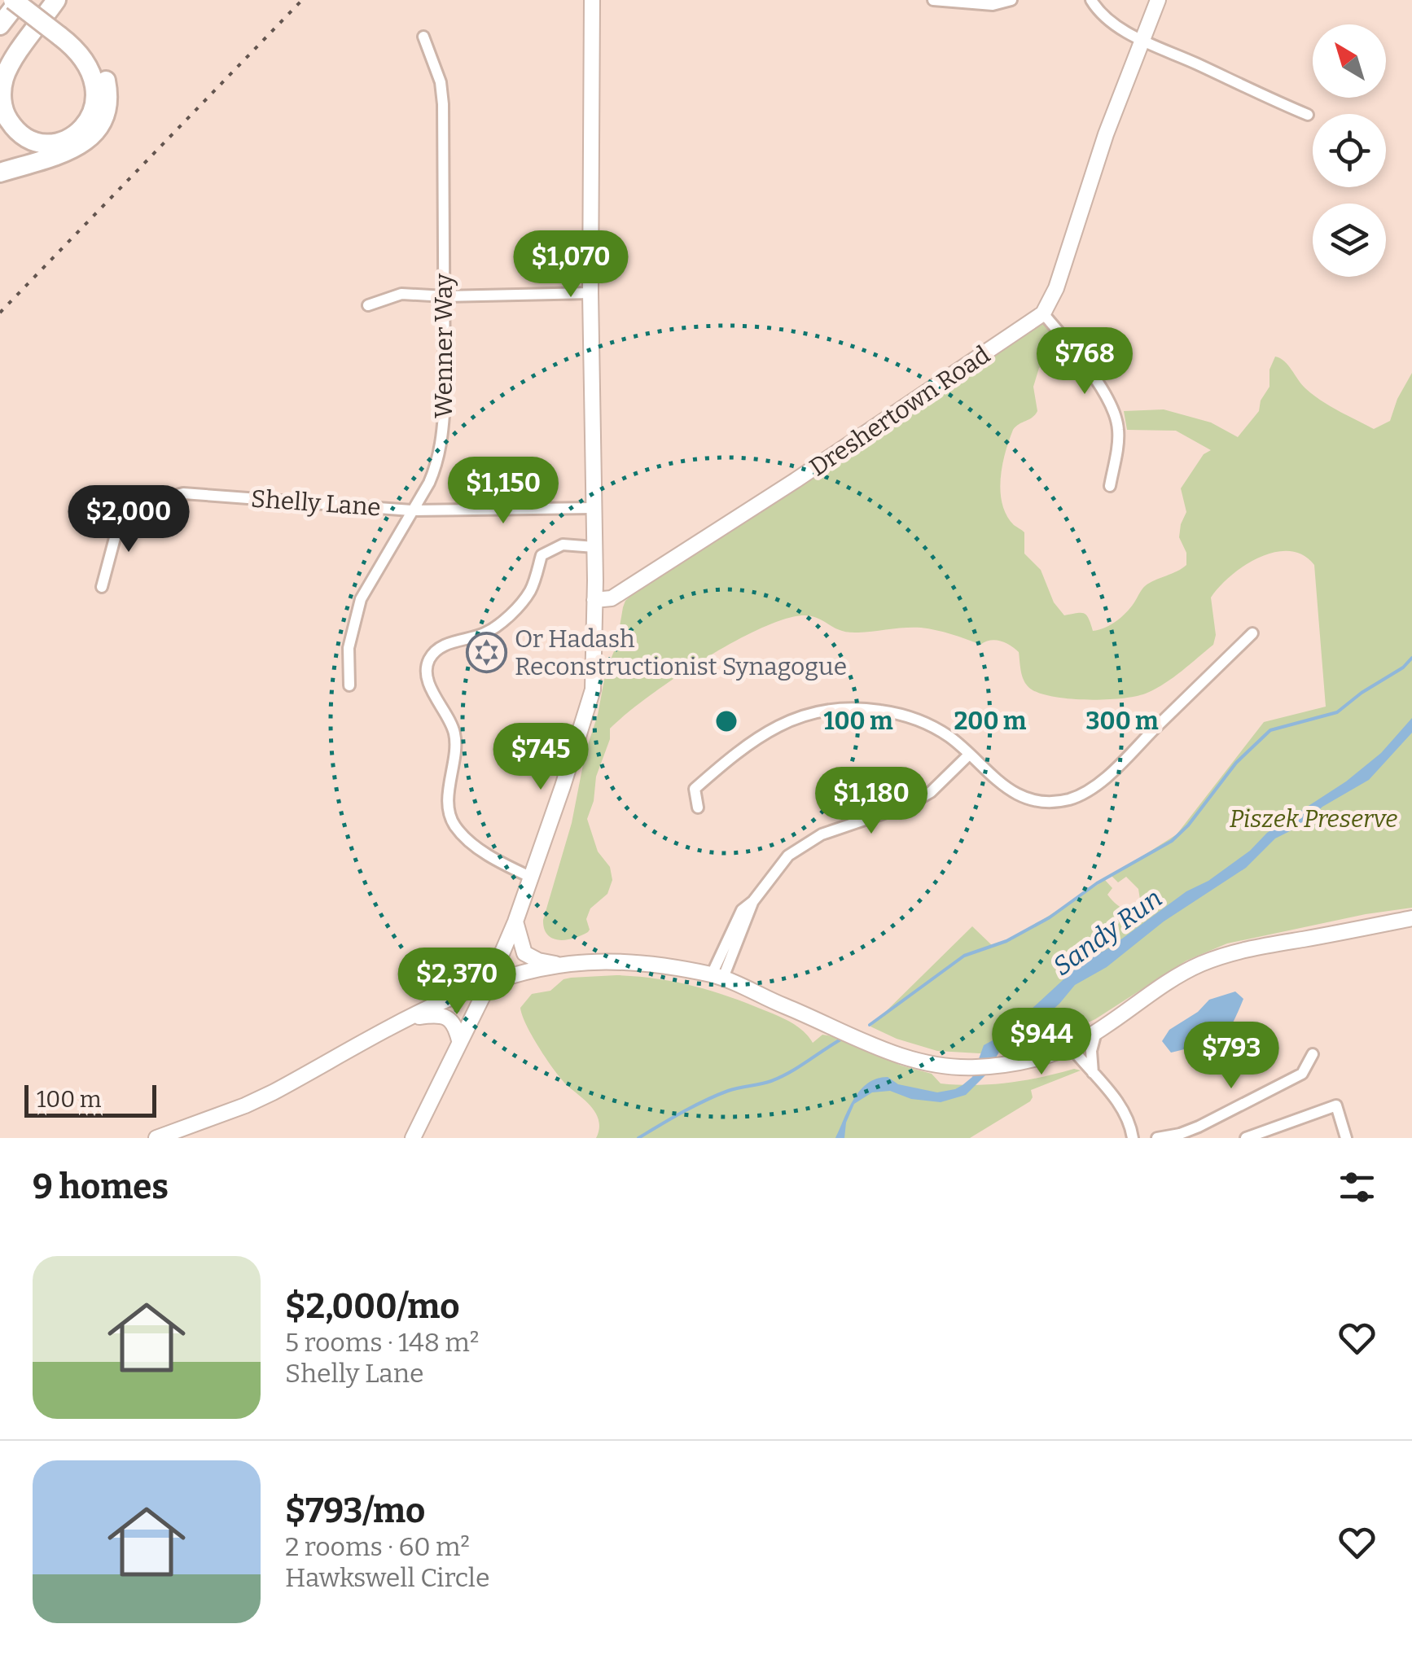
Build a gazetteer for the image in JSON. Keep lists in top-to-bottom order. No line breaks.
{"streets":{"street":["Wenner Way","Dreshertown Road","Shelly Lane"]},"crossings":[["Wenner Way","Shelly Lane"]],"water":["Sandy Run"],"parks":["Piszek Preserve"],"places":{"synagogue":["Or Hadash Reconstructionist Synagogue"]},"scale_bar":"100 m","north":"top left","page":{"price":["$1,070","$768","$1,150","$2,000","$745","$1,180","$2,370","$944","$793"],"scale":"100 m","heading":"9 homes","list":[{"name":"$2,000/mo","note":"5 rooms · 148 m² · Shelly Lane"},{"name":"$793/mo","note":"2 rooms · 60 m² · Hawkswell Circle"}]},"rings":["100 m","200 m","300 m"]}
